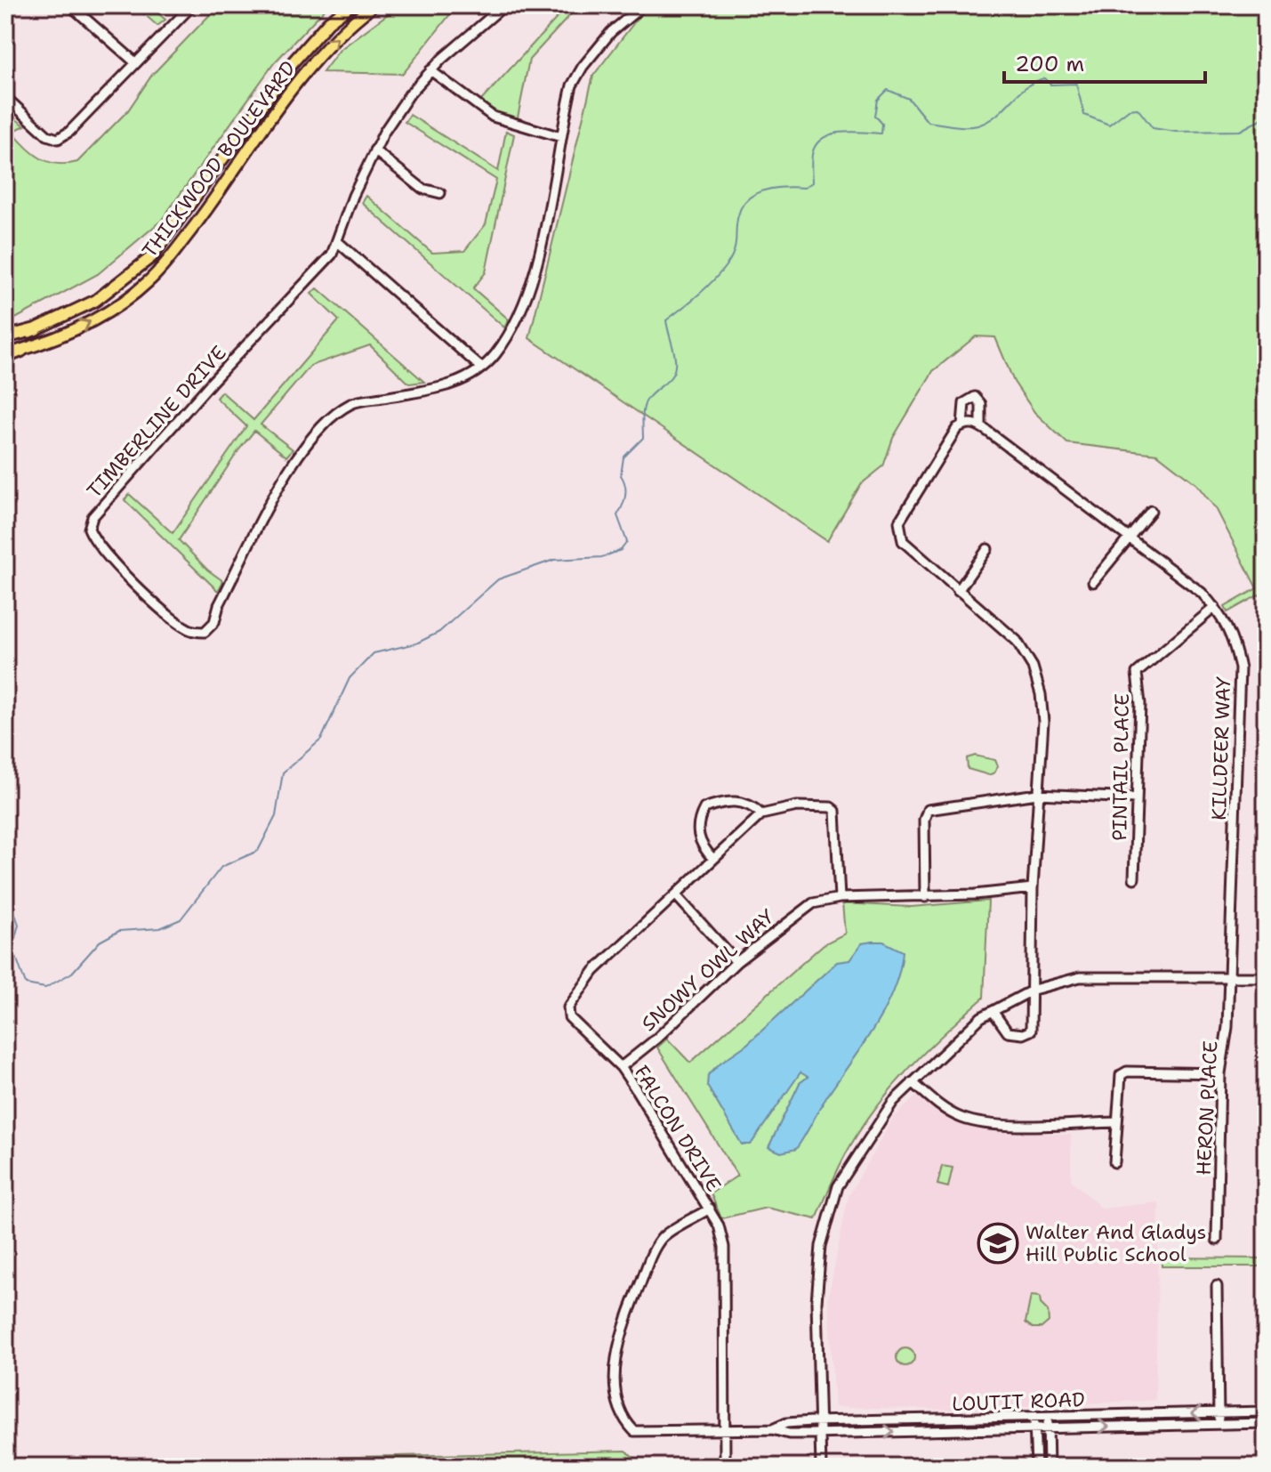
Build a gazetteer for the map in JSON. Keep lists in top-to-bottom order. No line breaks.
{"streets":{"main road":["THICKWOOD BOULEVARD"],"street":["TIMBERLINE DRIVE","KILLDEER WAY","PINTAIL PLACE","SNOWY OWL WAY","HERON PLACE","FALCON DRIVE","LOUTIT ROAD"]},"crossings":[["KILLDEER WAY","PINTAIL PLACE"],["KILLDEER WAY","HERON PLACE"],["SNOWY OWL WAY","FALCON DRIVE"],["FALCON DRIVE","LOUTIT ROAD"]],"places":{"school or university":["Walter And Gladys Hill Public School"]},"scale_bar":"200 m"}
